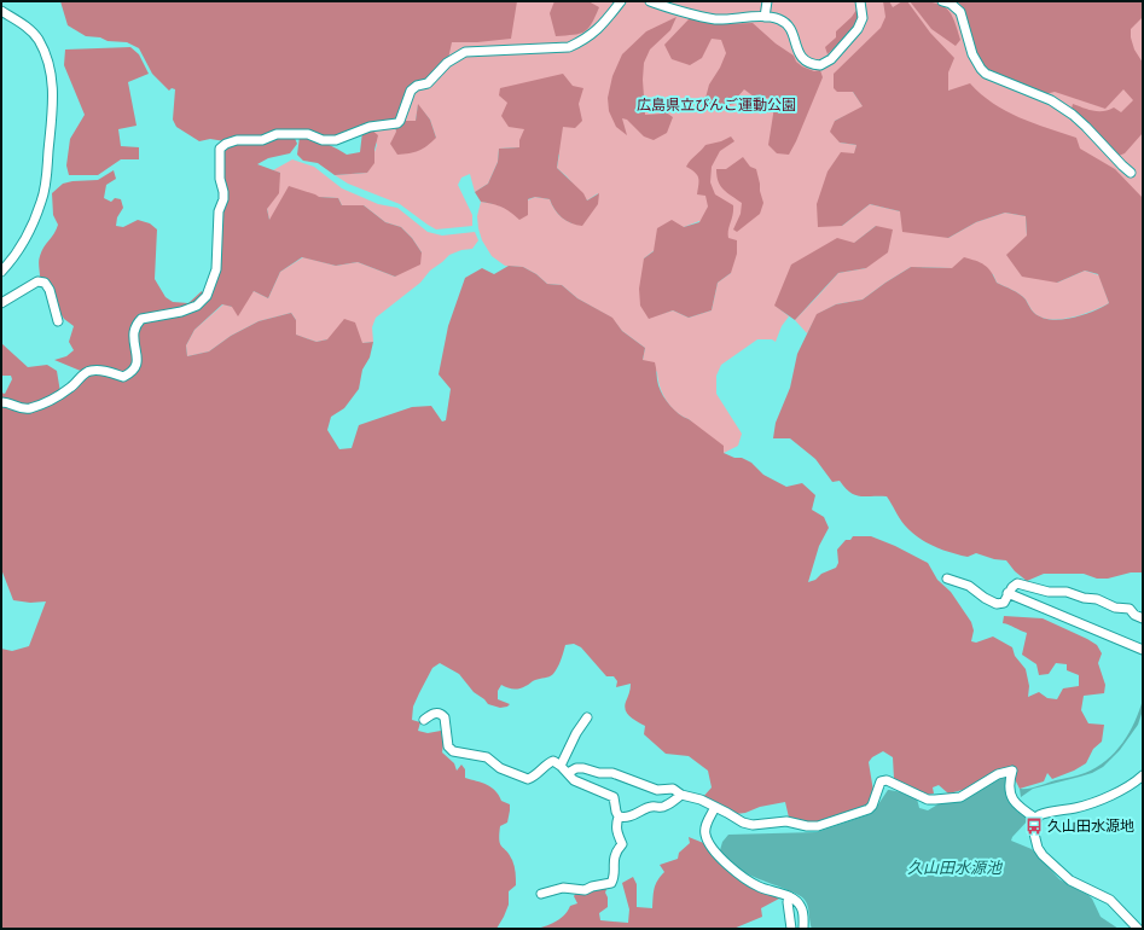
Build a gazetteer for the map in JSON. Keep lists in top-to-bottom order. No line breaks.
{"water":["久山田水源池"],"parks":["広島県立びんご運動公園"],"places":{"bus stop":["久山田水源地"]}}
